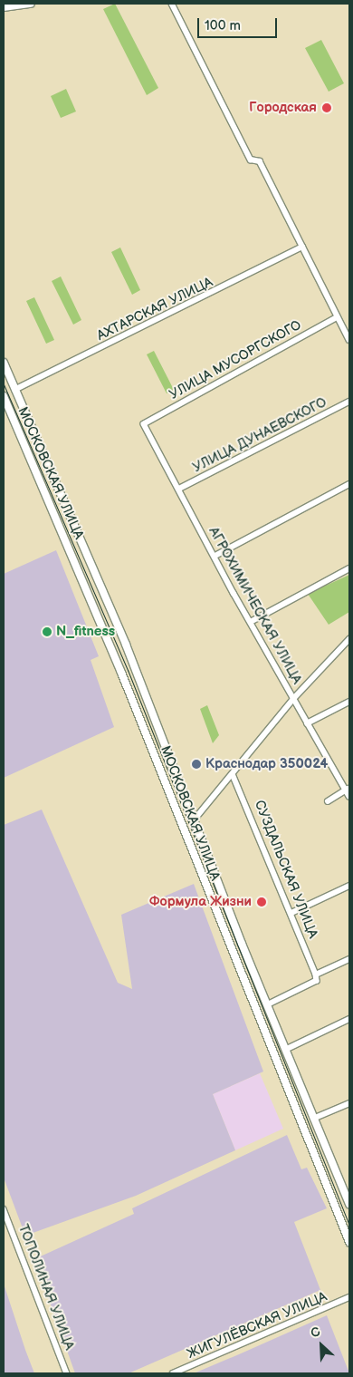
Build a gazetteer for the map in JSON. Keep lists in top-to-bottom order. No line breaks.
{"streets":{"street":["АХТАРСКАЯ УЛИЦА","УЛИЦА МУСОРГСКОГО","УЛИЦА ДУНАЕВСКОГО","МОСКОВСКАЯ УЛИЦА","АГРОХИМИЧЕСКАЯ УЛИЦА","СУЗДАЛЬСКАЯ УЛИЦА","ТОПОЛИНАЯ УЛИЦА","ЖИГУЛЁВСКАЯ УЛИЦА"]},"crossings":[["АХТАРСКАЯ УЛИЦА","МОСКОВСКАЯ УЛИЦА"],["УЛИЦА МУСОРГСКОГО","АГРОХИМИЧЕСКАЯ УЛИЦА"],["УЛИЦА ДУНАЕВСКОГО","АГРОХИМИЧЕСКАЯ УЛИЦА"]],"places":["Городская","N_fitness","Краснодар 350024","Формула Жизни"],"scale_bar":"100 m","north":"top left"}
